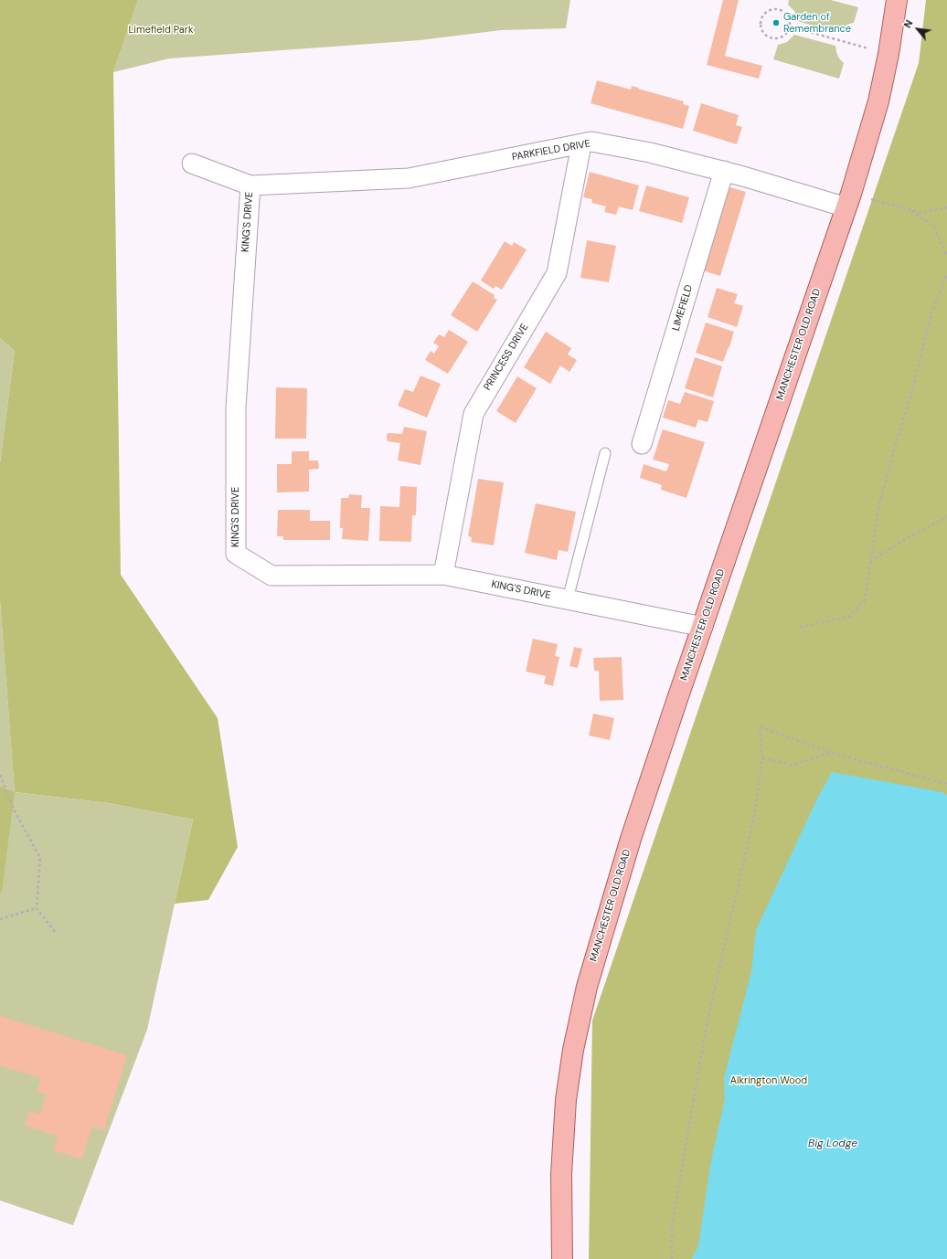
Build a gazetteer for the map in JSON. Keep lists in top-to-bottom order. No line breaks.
{"streets":{"main road":["MANCHESTER OLD ROAD"],"street":["PARKFIELD DRIVE","KING'S DRIVE","LIMEFIELD","PRINCESS DRIVE"]},"crossings":[["PARKFIELD DRIVE","KING'S DRIVE"],["PARKFIELD DRIVE","LIMEFIELD"],["PARKFIELD DRIVE","MANCHESTER OLD ROAD"],["PARKFIELD DRIVE","PRINCESS DRIVE"],["KING'S DRIVE","MANCHESTER OLD ROAD"],["KING'S DRIVE","PRINCESS DRIVE"]],"water":["Big Lodge"],"parks":["Limefield Park","Alkrington Wood"],"places":["Garden of Remembrance"],"north":"top left"}
